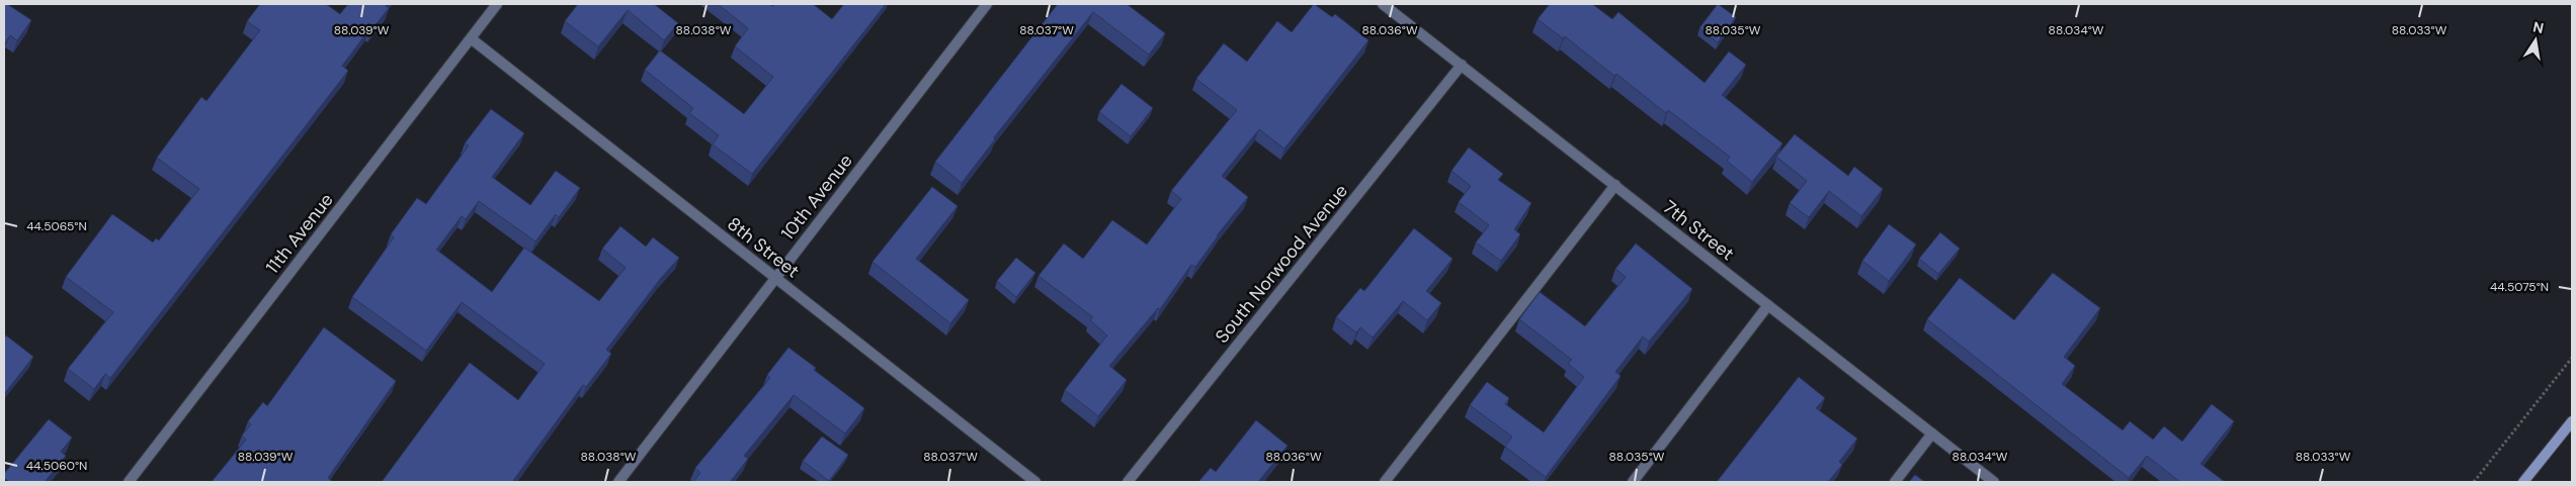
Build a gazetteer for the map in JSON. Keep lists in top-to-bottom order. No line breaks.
{"streets":{"street":["10th Avenue","7th Street","11th Avenue","8th Street","South Norwood Avenue"]},"crossings":[["10th Avenue","8th Street"],["7th Street","South Norwood Avenue"],["11th Avenue","8th Street"]],"north":"top","coordinates":["88.039°W","88.038°W","88.037°W","88.036°W","88.035°W","88.034°W","88.033°W","44.5065°N","44.5075°N","44.5060°N"]}
